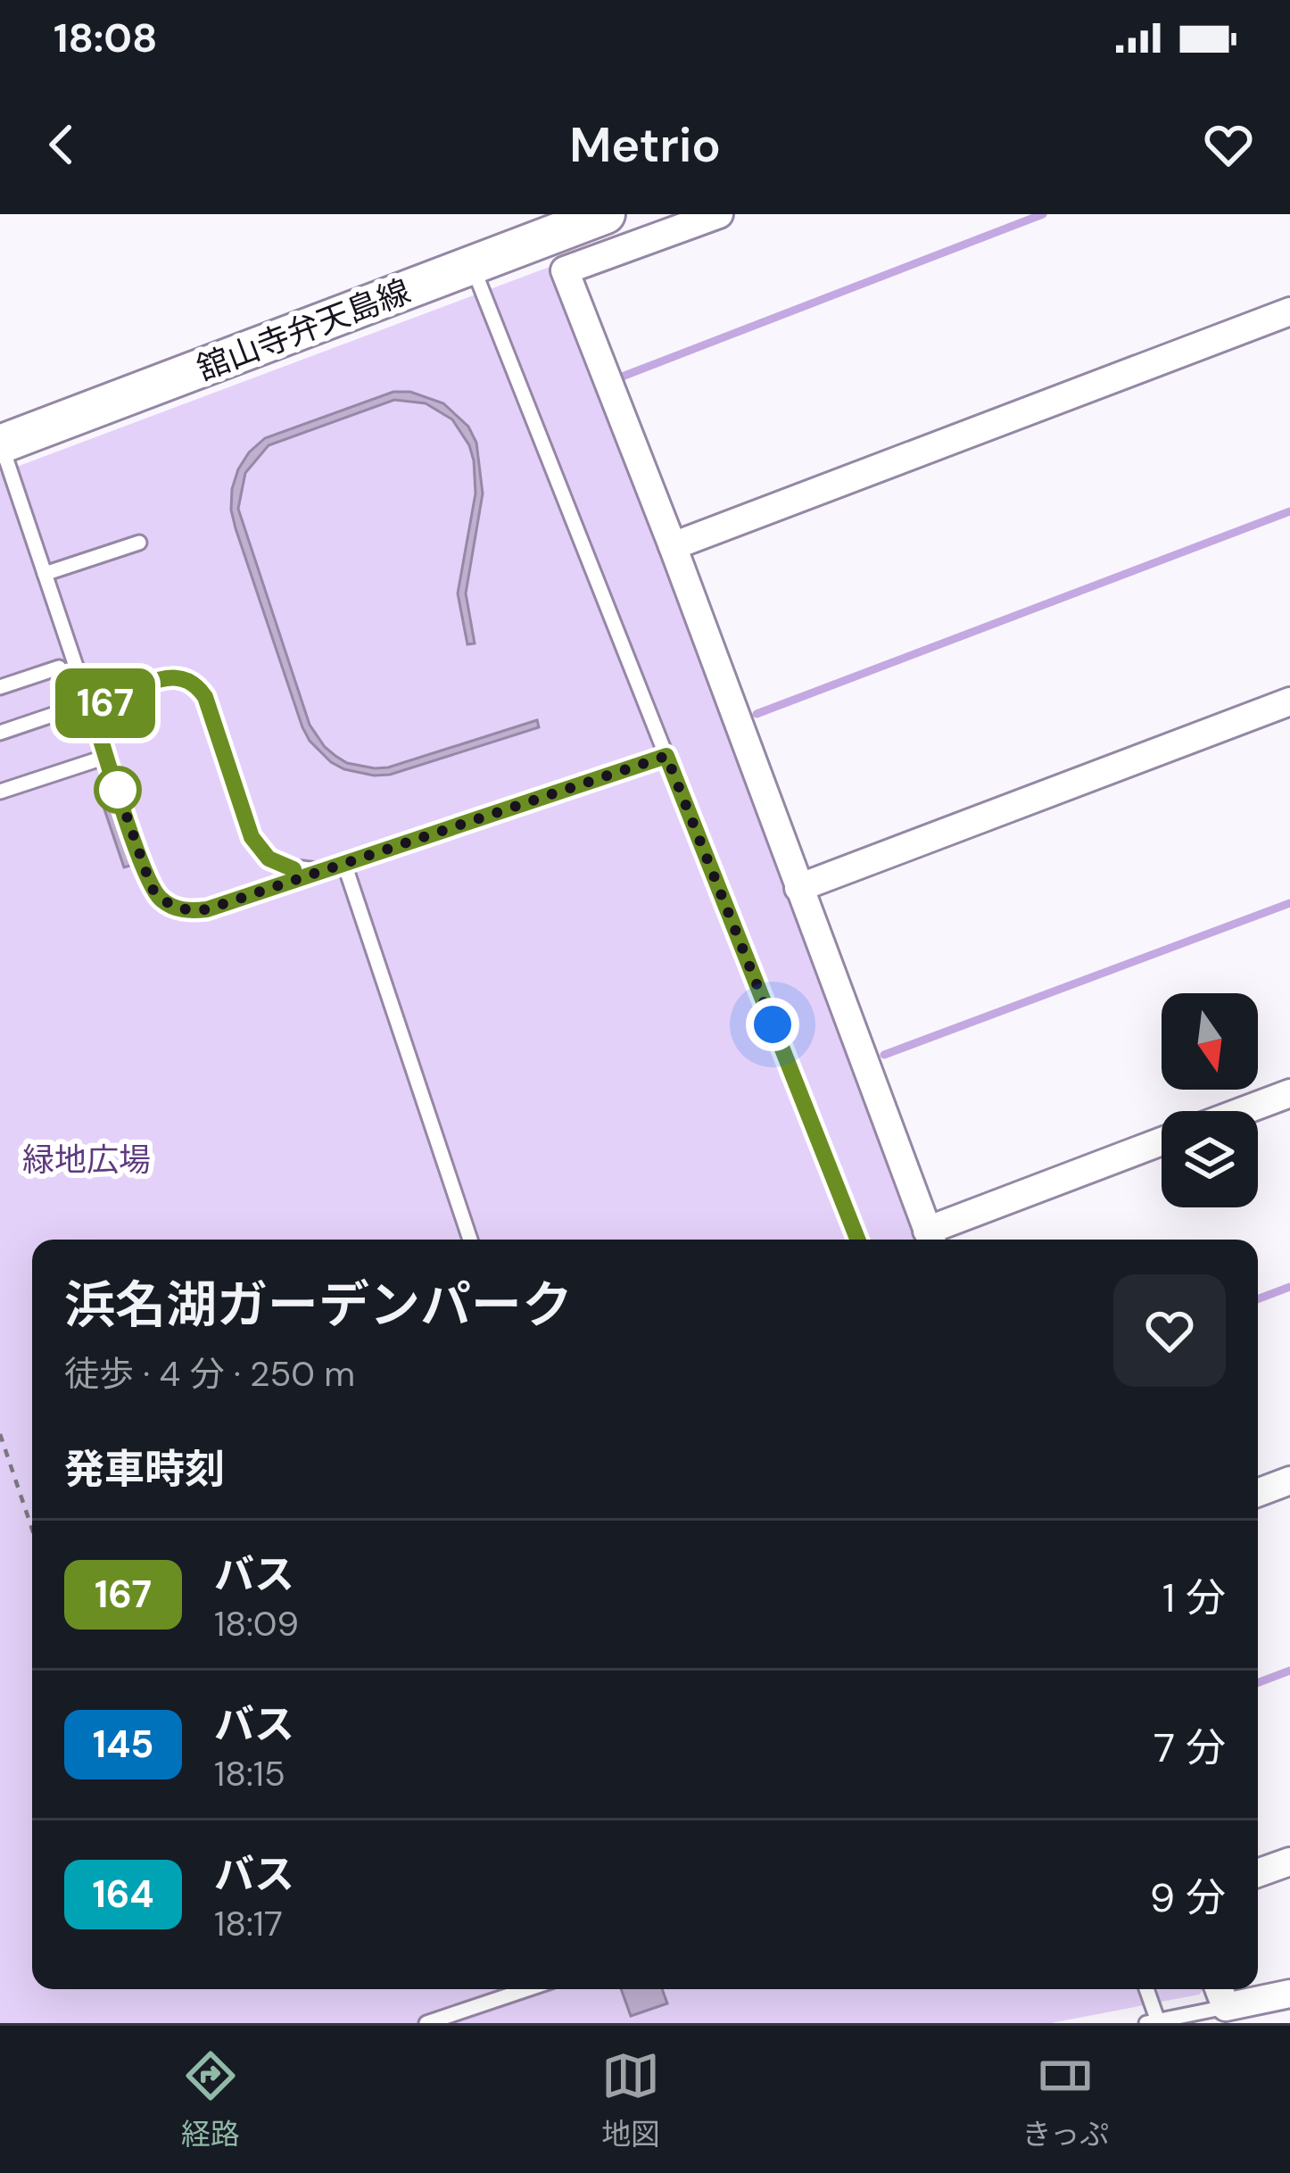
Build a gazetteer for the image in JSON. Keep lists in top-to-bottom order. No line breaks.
{"streets":{"main road":["舘山寺弁天島線"]},"parks":["緑地広場"],"lines":["bus line 167"],"north":"bottom","page":{"status":"18:08","header":"Metrio","on_map":"167","heading":[["浜名湖ガーデンパーク","徒歩 · 4 分 · 250 m"],"発車時刻"],"list":[{"mark":"167","name":"バス","note":"18:09","value":"1 分"},{"mark":"145","name":"バス","note":"18:15","value":"7 分"},{"mark":"164","name":"バス","note":"18:17","value":"9 分"}],"tabs":["経路","地図","きっぷ"]}}
